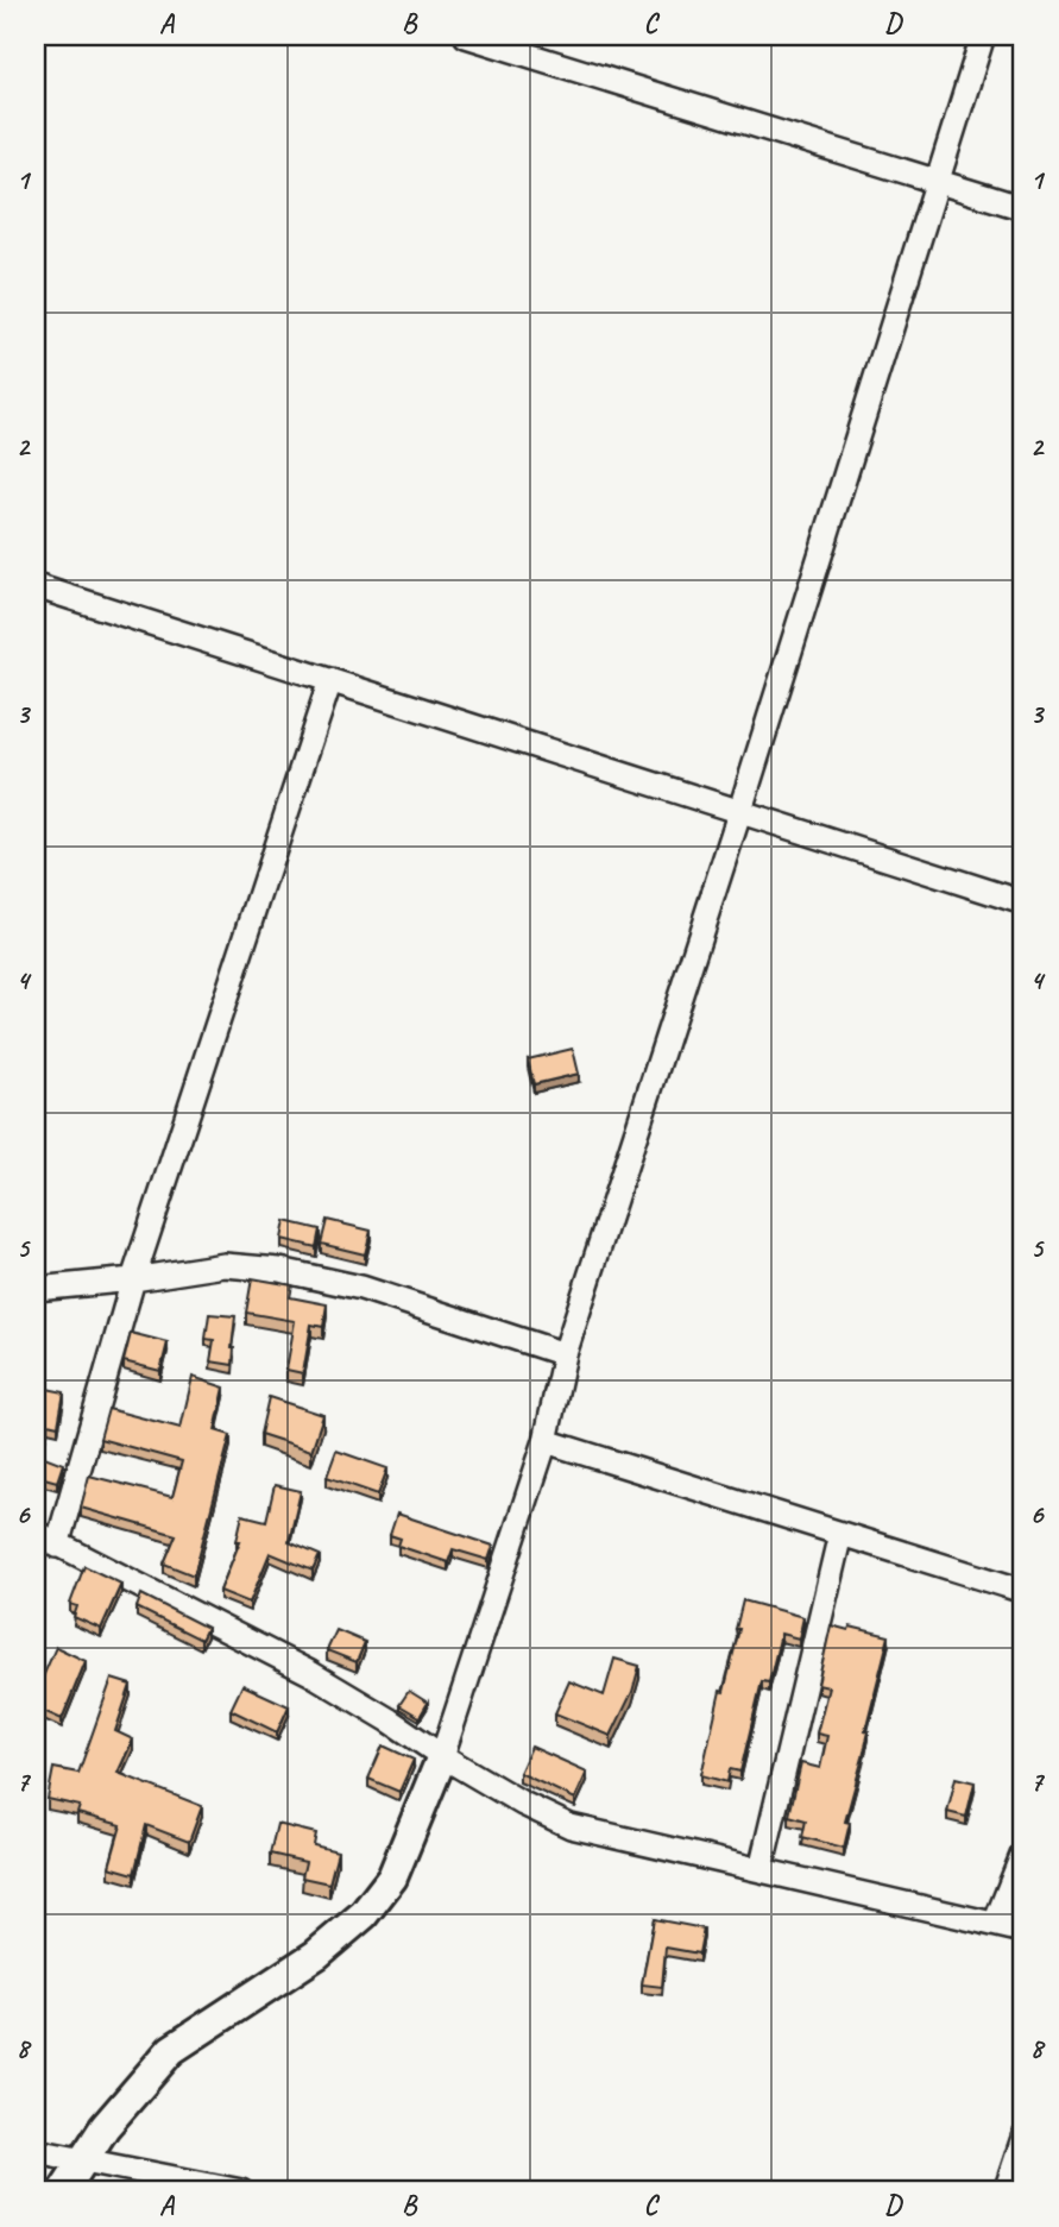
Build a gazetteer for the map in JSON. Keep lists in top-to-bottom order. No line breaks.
{"grid":{"columns":["A","B","C","D"],"rows":["1","2","3","4","5","6","7","8"]}}
